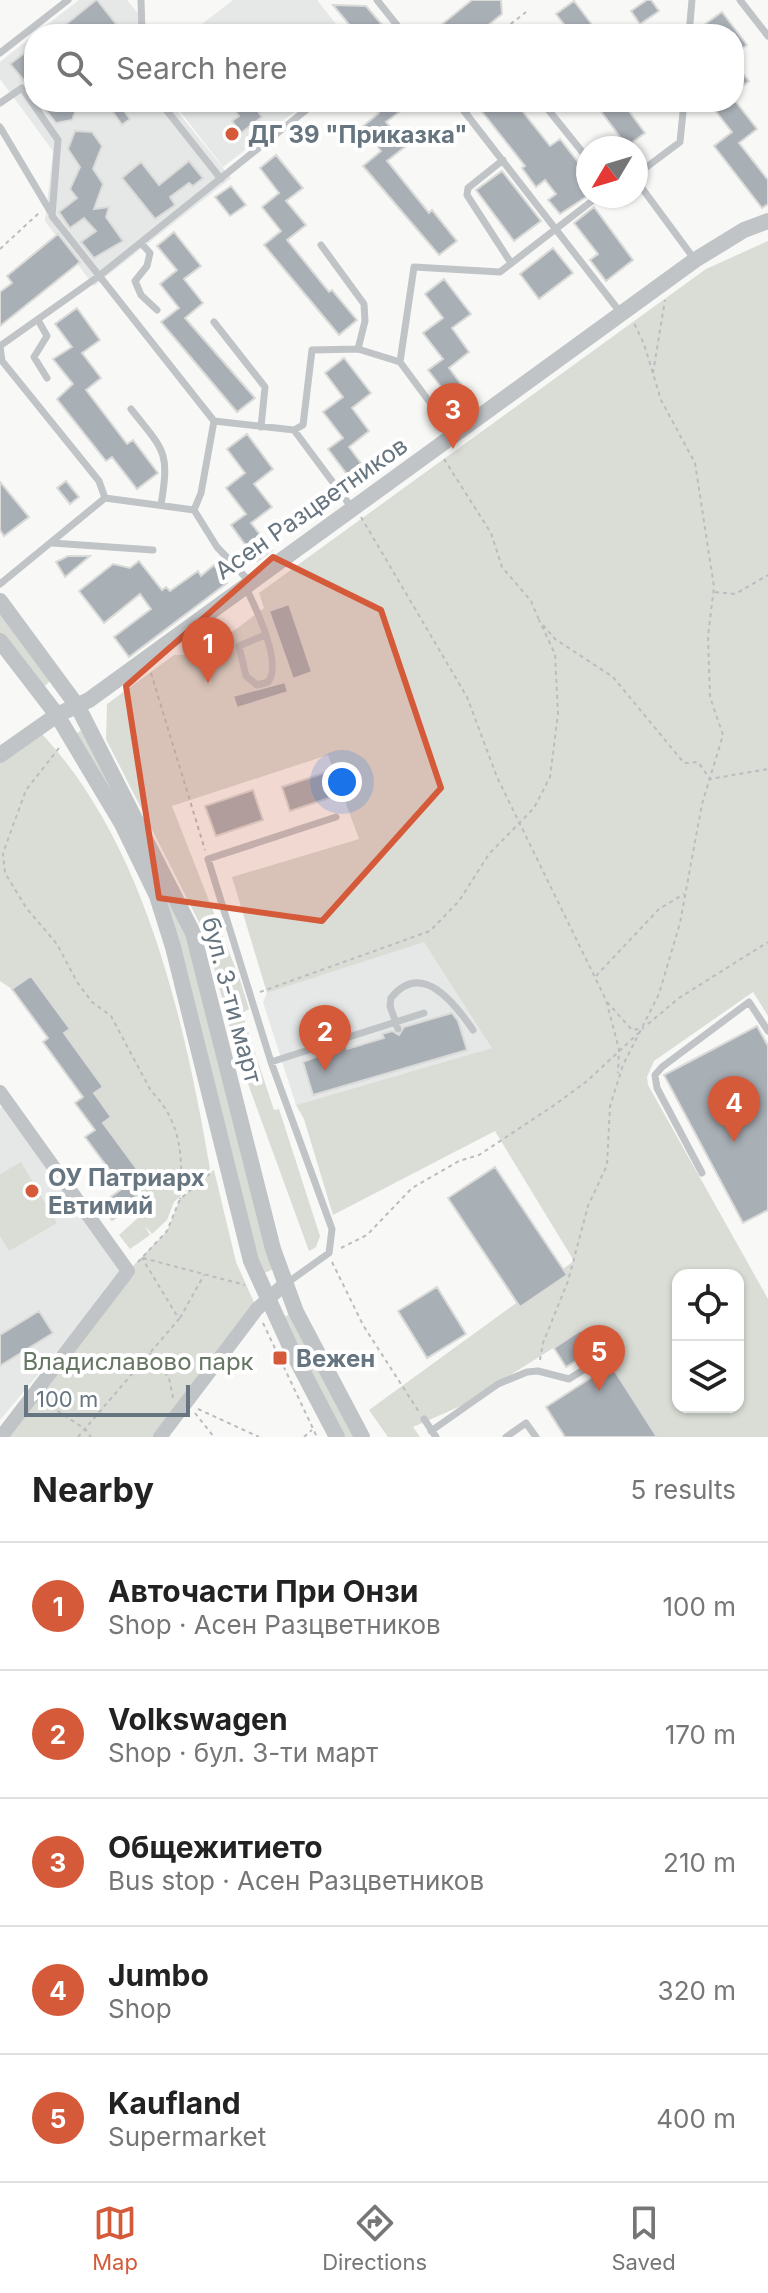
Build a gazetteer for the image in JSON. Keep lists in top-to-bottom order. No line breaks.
{"streets":{"street":["Асен Разцветников","бул. 3-ти март"]},"crossings":[["Асен Разцветников","бул. 3-ти март"]],"parks":["Владиславово парк"],"places":{"other":["ДГ 39 \"Приказка\"","ОУ Патриарх Евтимий"],"transit":["Вежен"]},"scale_bar":"100 m","north":"bottom left","page":{"search":"Search here","pins":["3","1","2","4","5"],"scale":"100 m","heading":["Nearby","5 results"],"list":[{"mark":"1","name":"Авточасти При Онзи","note":"Shop · Асен Разцветников","value":"100 m"},{"mark":"2","name":"Volkswagen","note":"Shop · бул. 3-ти март","value":"170 m"},{"mark":"3","name":"Общежитието","note":"Bus stop · Асен Разцветников","value":"210 m"},{"mark":"4","name":"Jumbo","note":"Shop","value":"320 m"},{"mark":"5","name":"Kaufland","note":"Supermarket","value":"400 m"}],"nav":["Map","Directions","Saved"]}}
